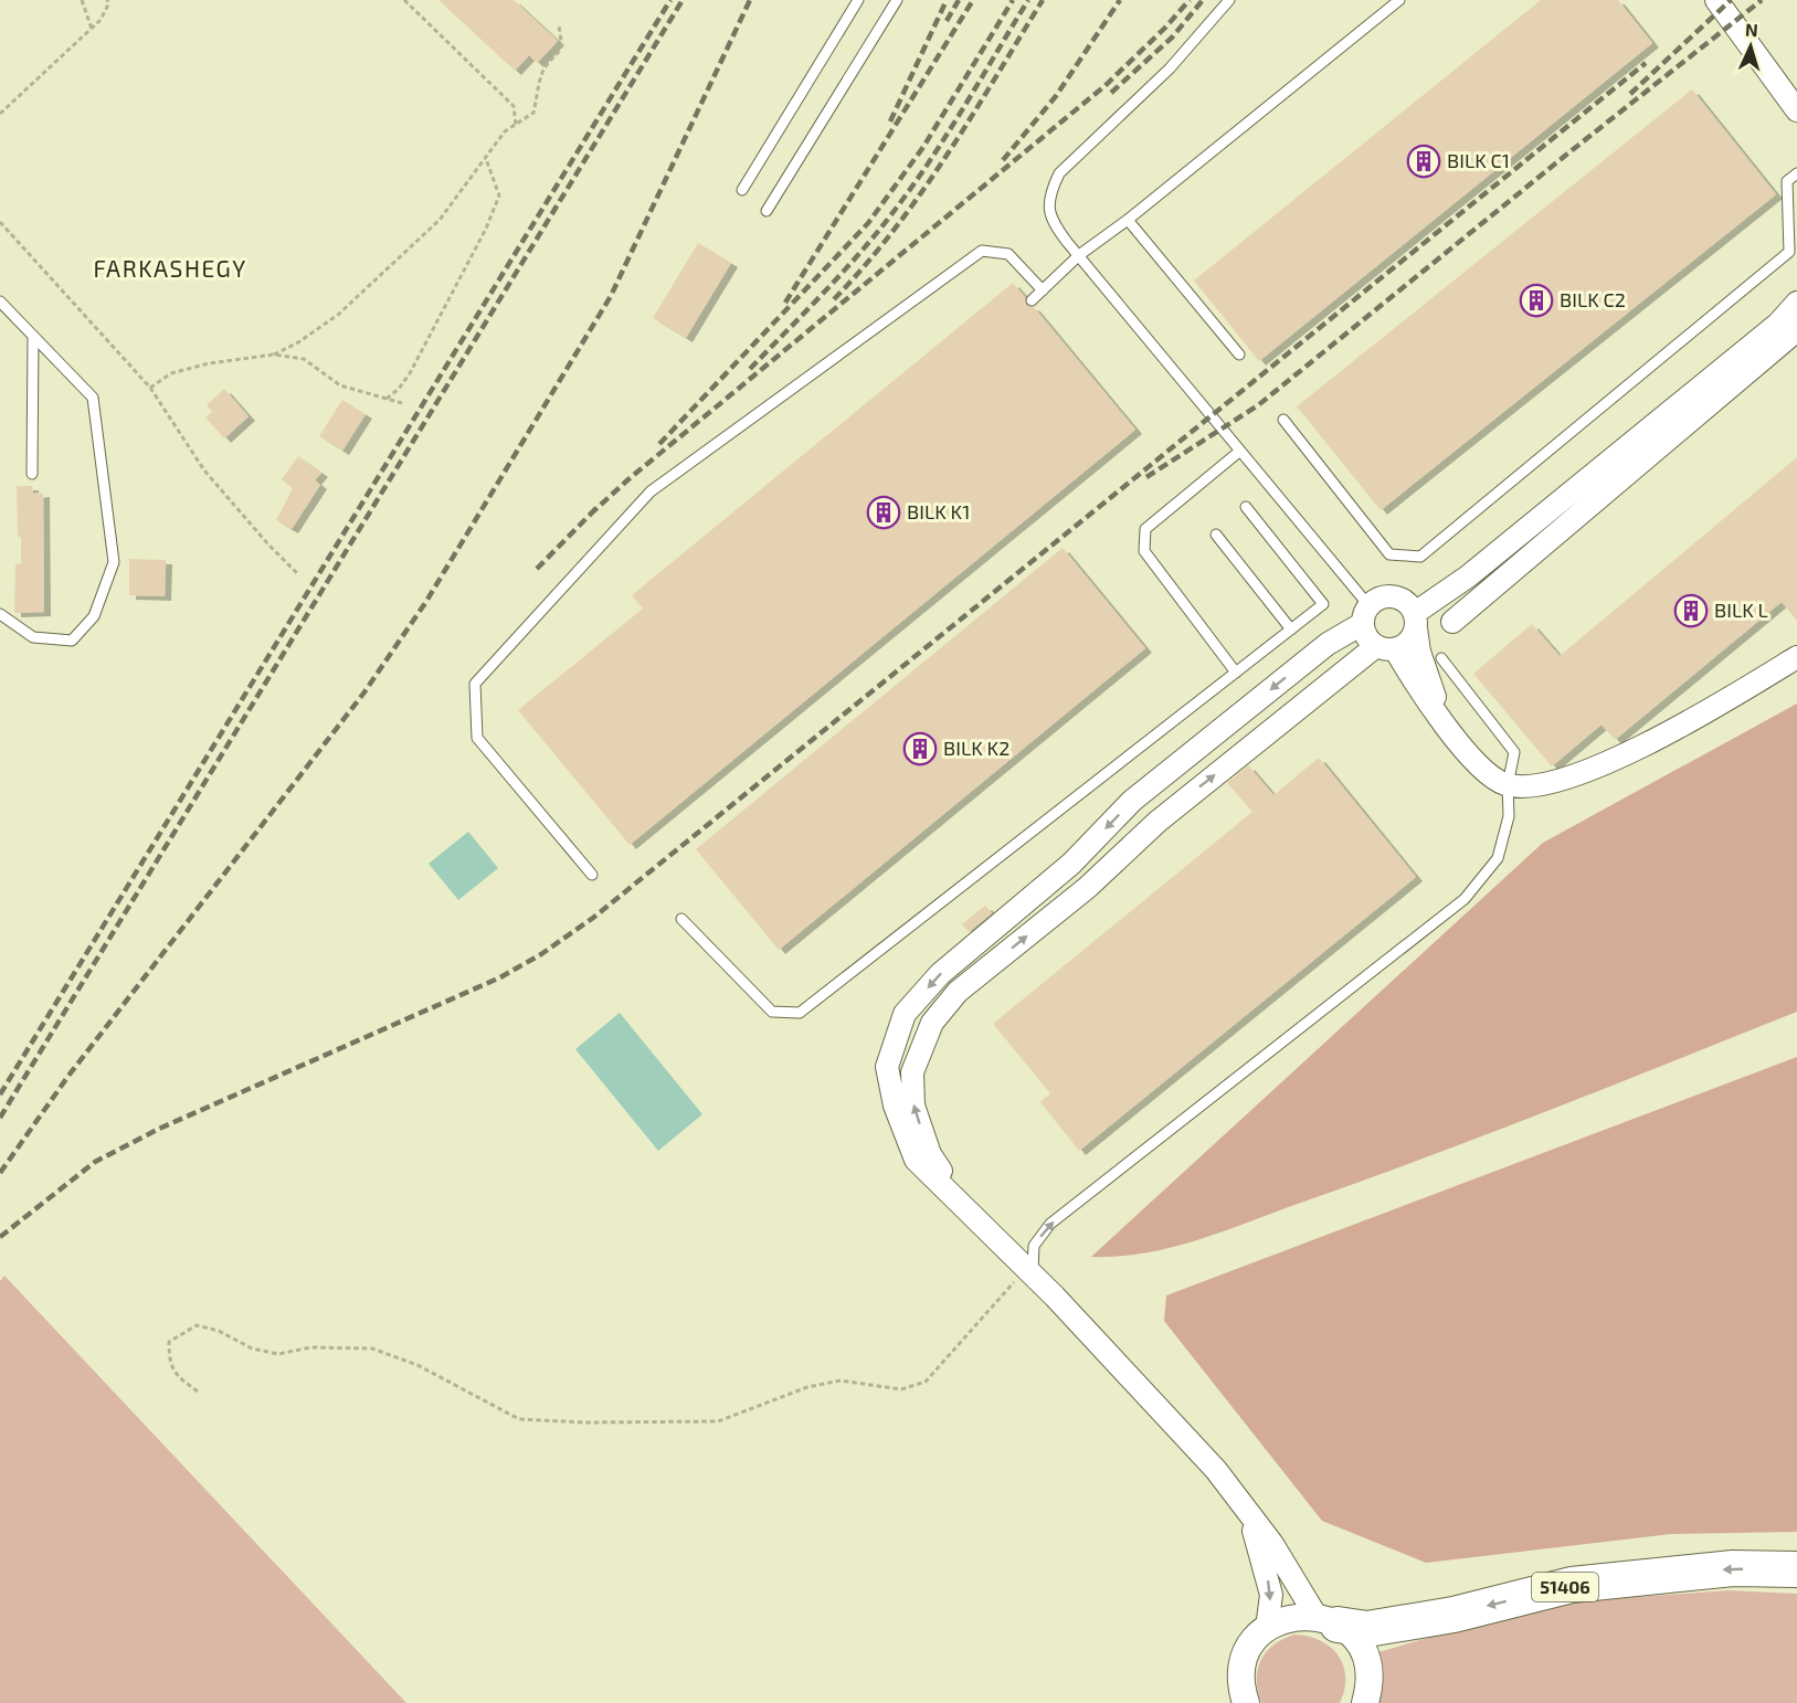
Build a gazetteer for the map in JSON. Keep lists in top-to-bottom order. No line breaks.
{"streets":{"highway":["51406"]},"districts":["FARKASHEGY"],"places":{"building":["BILK C1","BILK C2","BILK K1","BILK L","BILK K2"]},"north":"top"}
